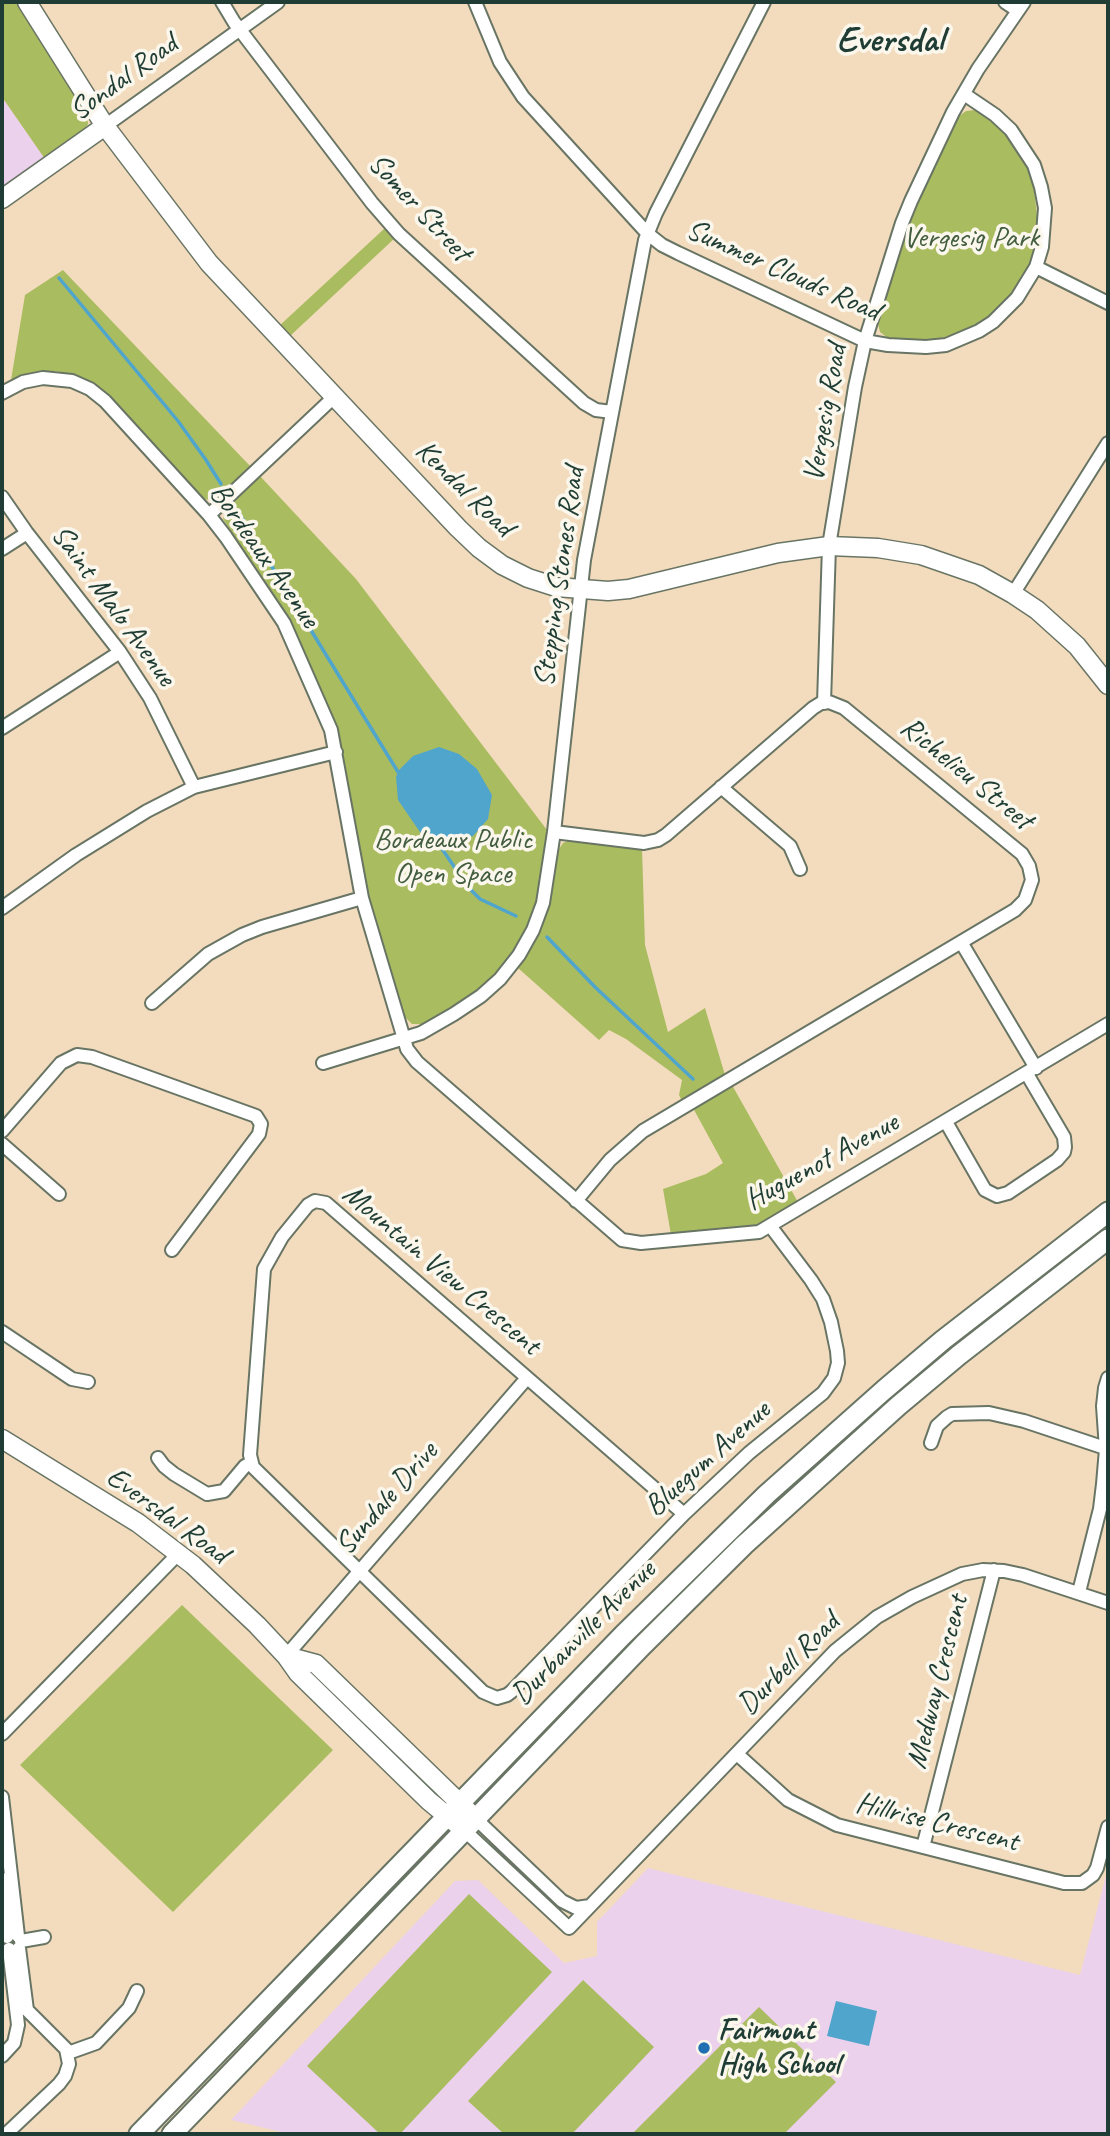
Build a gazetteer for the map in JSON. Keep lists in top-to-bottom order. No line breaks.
{"streets":{"main road":["Durbanville Avenue"],"street":["Sondal Road","Somer Street","Summer Clouds Road","Vergesig Road","Kendal Road","Bordeaux Avenue","Stepping Stones Road","Saint Malo Avenue","Richelieu Street","Huguenot Avenue","Mountain View Crescent","Bluegum Avenue","Sundale Drive","Eversdal Road","Durbell Road","Medway Crescent","Hillrise Crescent"]},"crossings":[["Sondal Road","Somer Street"],["Sondal Road","Kendal Road"],["Somer Street","Stepping Stones Road"],["Summer Clouds Road","Vergesig Road"],["Summer Clouds Road","Stepping Stones Road"],["Vergesig Road","Kendal Road"],["Vergesig Road","Richelieu Street"],["Kendal Road","Stepping Stones Road"],["Bordeaux Avenue","Stepping Stones Road"],["Bordeaux Avenue","Huguenot Avenue"],["Stepping Stones Road","Huguenot Avenue"],["Richelieu Street","Huguenot Avenue"],["Huguenot Avenue","Bluegum Avenue"],["Mountain View Crescent","Bluegum Avenue"],["Mountain View Crescent","Sundale Drive"],["Bluegum Avenue","Sundale Drive"],["Sundale Drive","Eversdal Road"],["Eversdal Road","Durbanville Avenue"],["Eversdal Road","Durbell Road"],["Durbanville Avenue","Durbell Road"],["Durbell Road","Medway Crescent"],["Durbell Road","Hillrise Crescent"],["Medway Crescent","Hillrise Crescent"]],"districts":["Eversdal"],"parks":["Vergesig Park","Bordeaux Public Open Space"],"places":["Fairmont High School"]}
